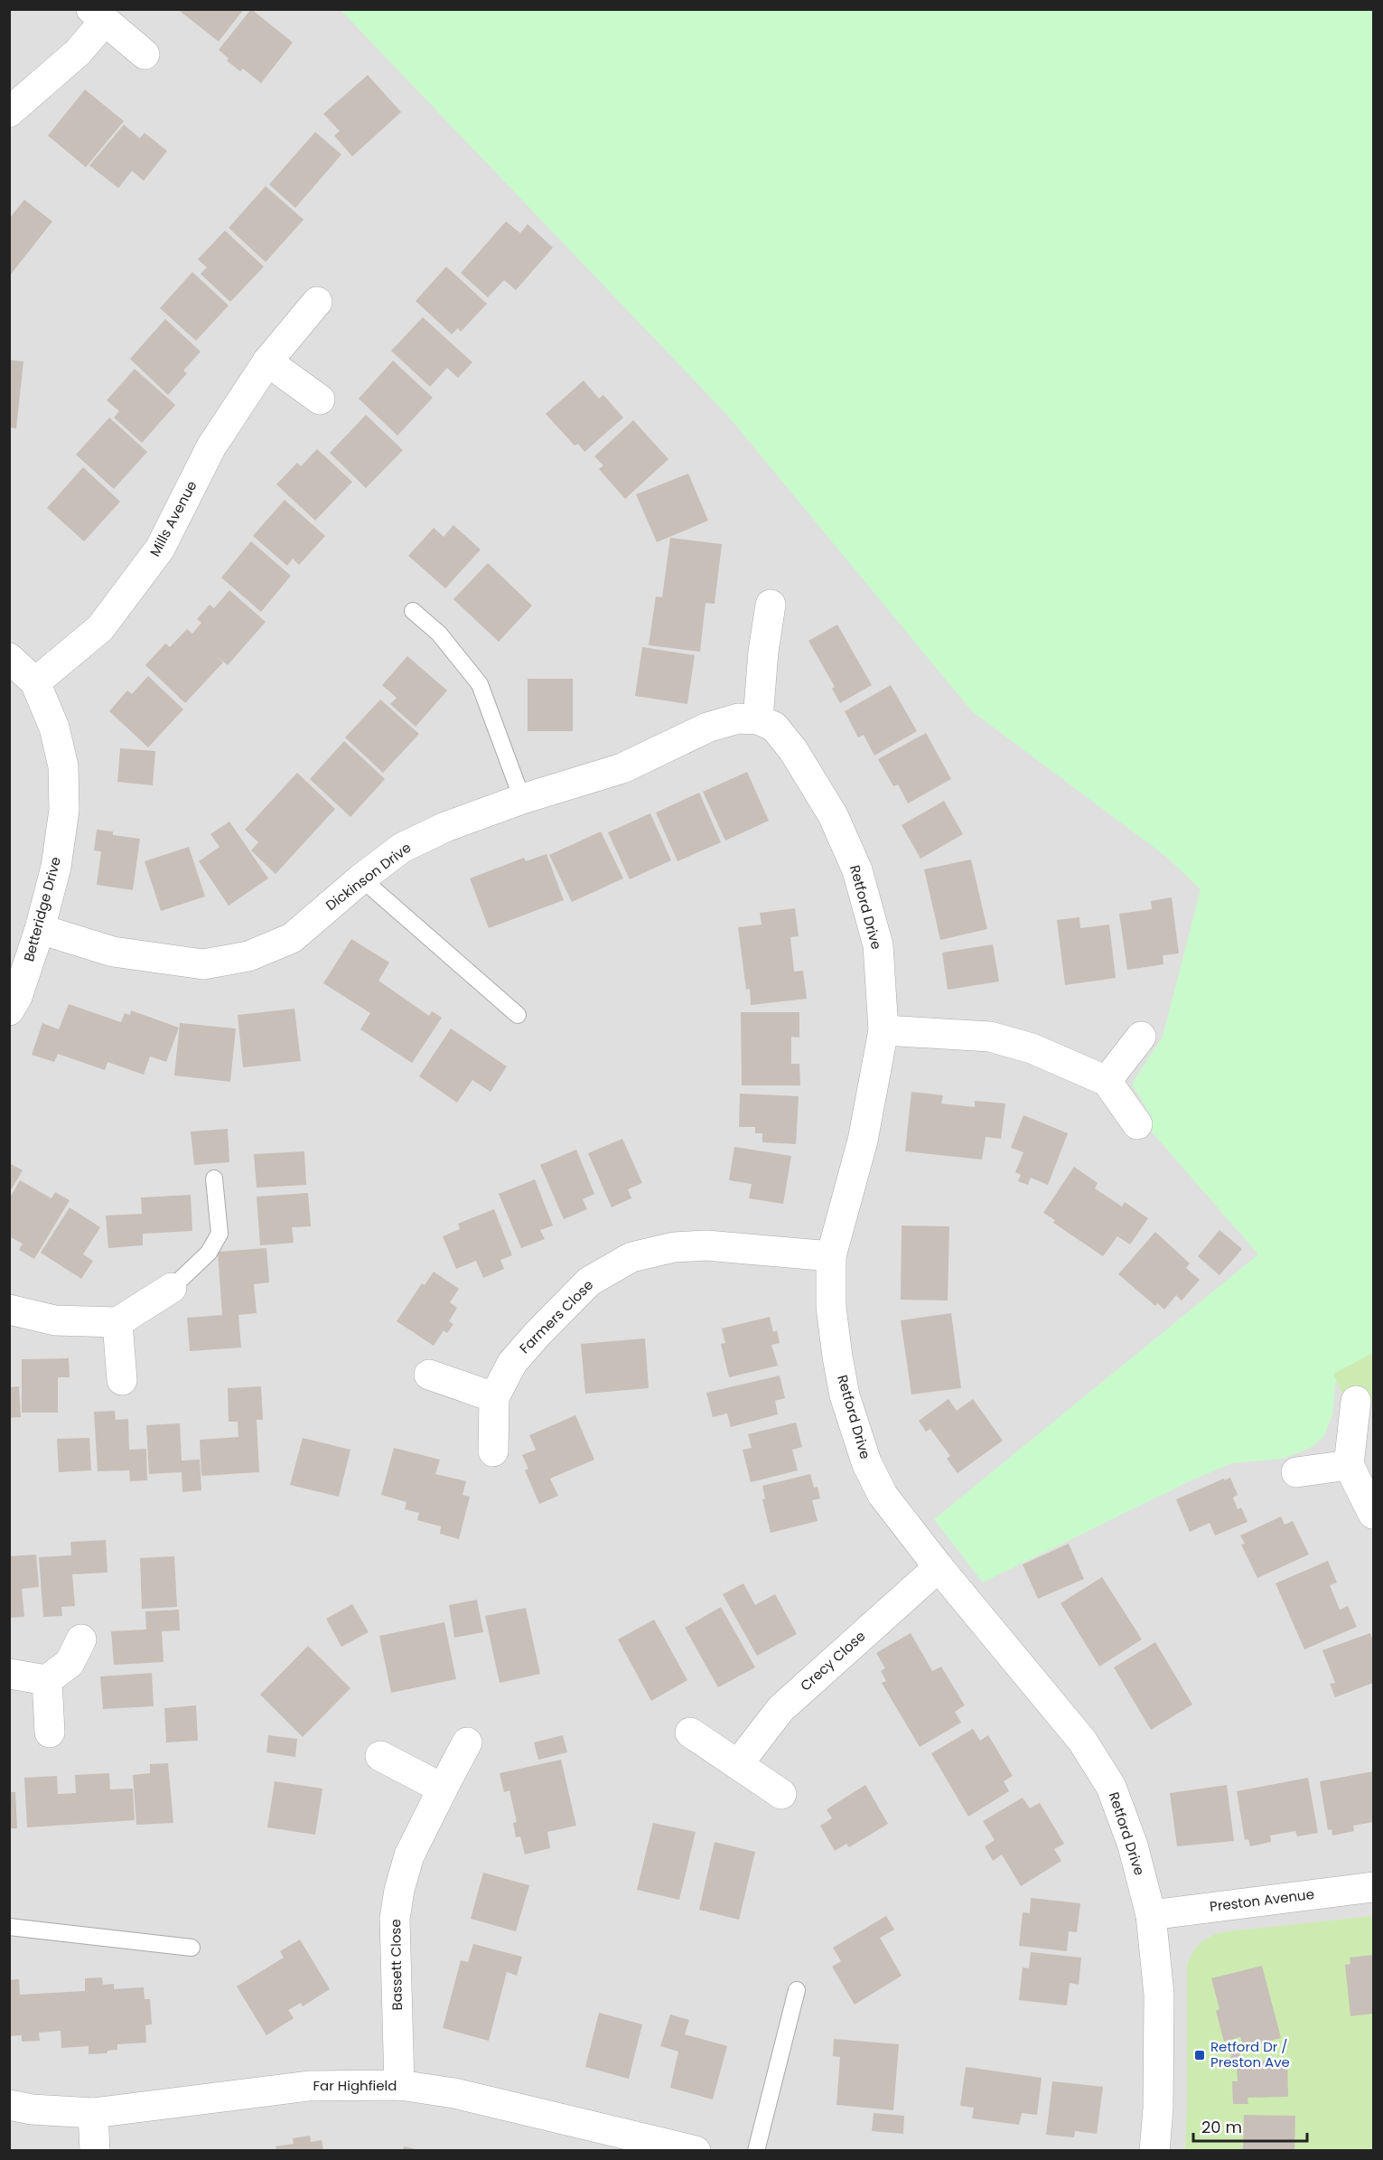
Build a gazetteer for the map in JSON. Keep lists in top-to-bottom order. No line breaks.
{"streets":{"street":["Mills Avenue","Dickinson Drive","Retford Drive","Betteridge Drive","Farmers Close","Crecy Close","Preston Avenue","Bassett Close","Far Highfield"]},"crossings":[["Mills Avenue","Betteridge Drive"],["Dickinson Drive","Retford Drive"],["Dickinson Drive","Betteridge Drive"],["Retford Drive","Farmers Close"],["Retford Drive","Crecy Close"],["Retford Drive","Preston Avenue"],["Bassett Close","Far Highfield"]],"places":{"transit":["Retford Dr / Preston Ave"]},"scale_bar":"20 m"}
